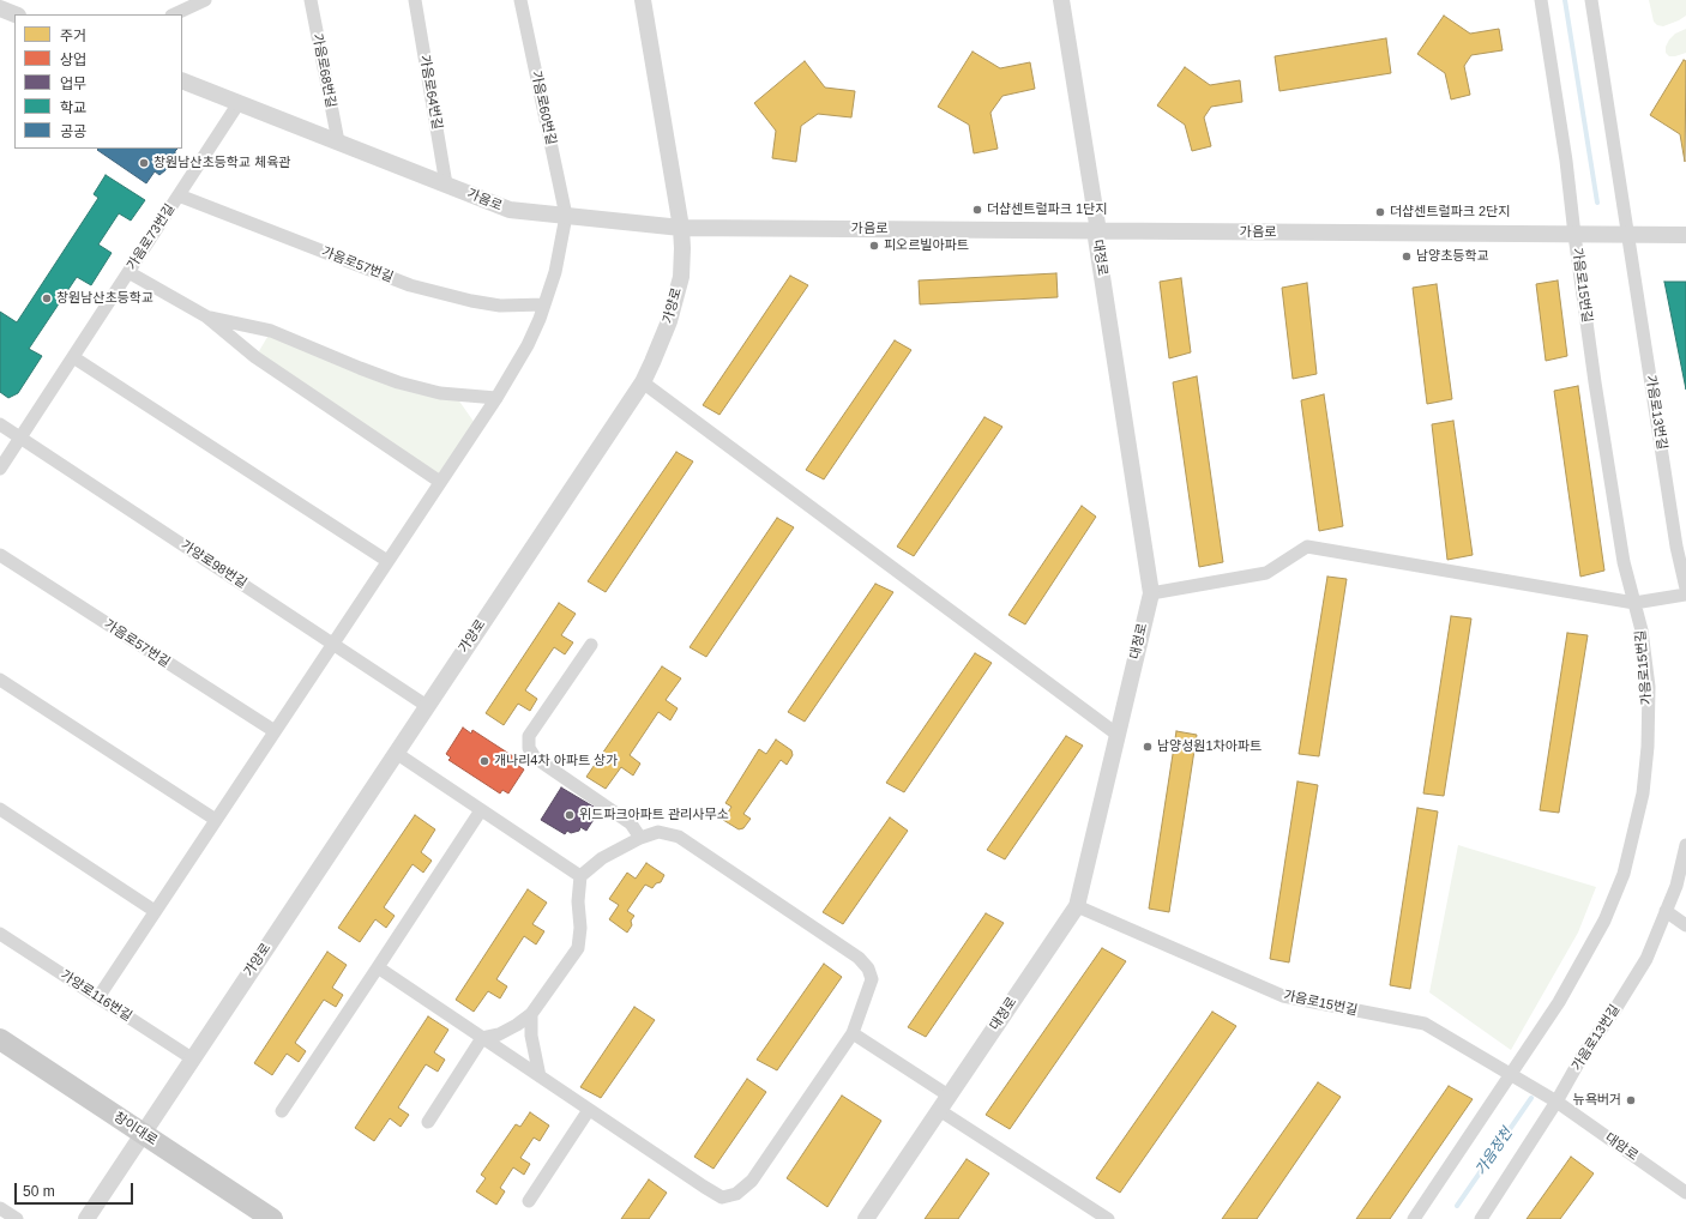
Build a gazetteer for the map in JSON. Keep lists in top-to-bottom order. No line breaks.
{"streets":{"main road":["창이대로"],"street":["가음로68번길","가음로64번길","가음로60번길","가음로","가음로73번길","대정로","가음로57번길","가음로15번길","가양로","가음로13번길","가양로98번길","가양로116번길","대암로"]},"crossings":[["가음로68번길","가음로"],["가음로64번길","가음로"],["가음로60번길","가음로"],["가음로","가음로73번길"],["가음로","대정로"],["가음로","가음로15번길"],["가음로","가양로"],["가음로","가음로13번길"],["가음로73번길","가음로57번길"],["가음로73번길","가양로98번길"],["대정로","가음로15번길"],["가음로15번길","대암로"],["가양로","가양로98번길"],["가양로","가양로116번길"],["가양로","창이대로"],["가음로13번길","대암로"]],"water":["가음정천"],"places":["창원남산초등학교 체육관","더샵센트럴파크 1단지","더샵센트럴파크 2단지","피오르빌아파트","남양초등학교","창원남산초등학교","남양성원1차아파트","개나리4차 아파트 상가","위드파크아파트 관리사무소","뉴욕버거"],"legend":["주거","상업","업무","학교","공공"],"scale_bar":"50 m"}
